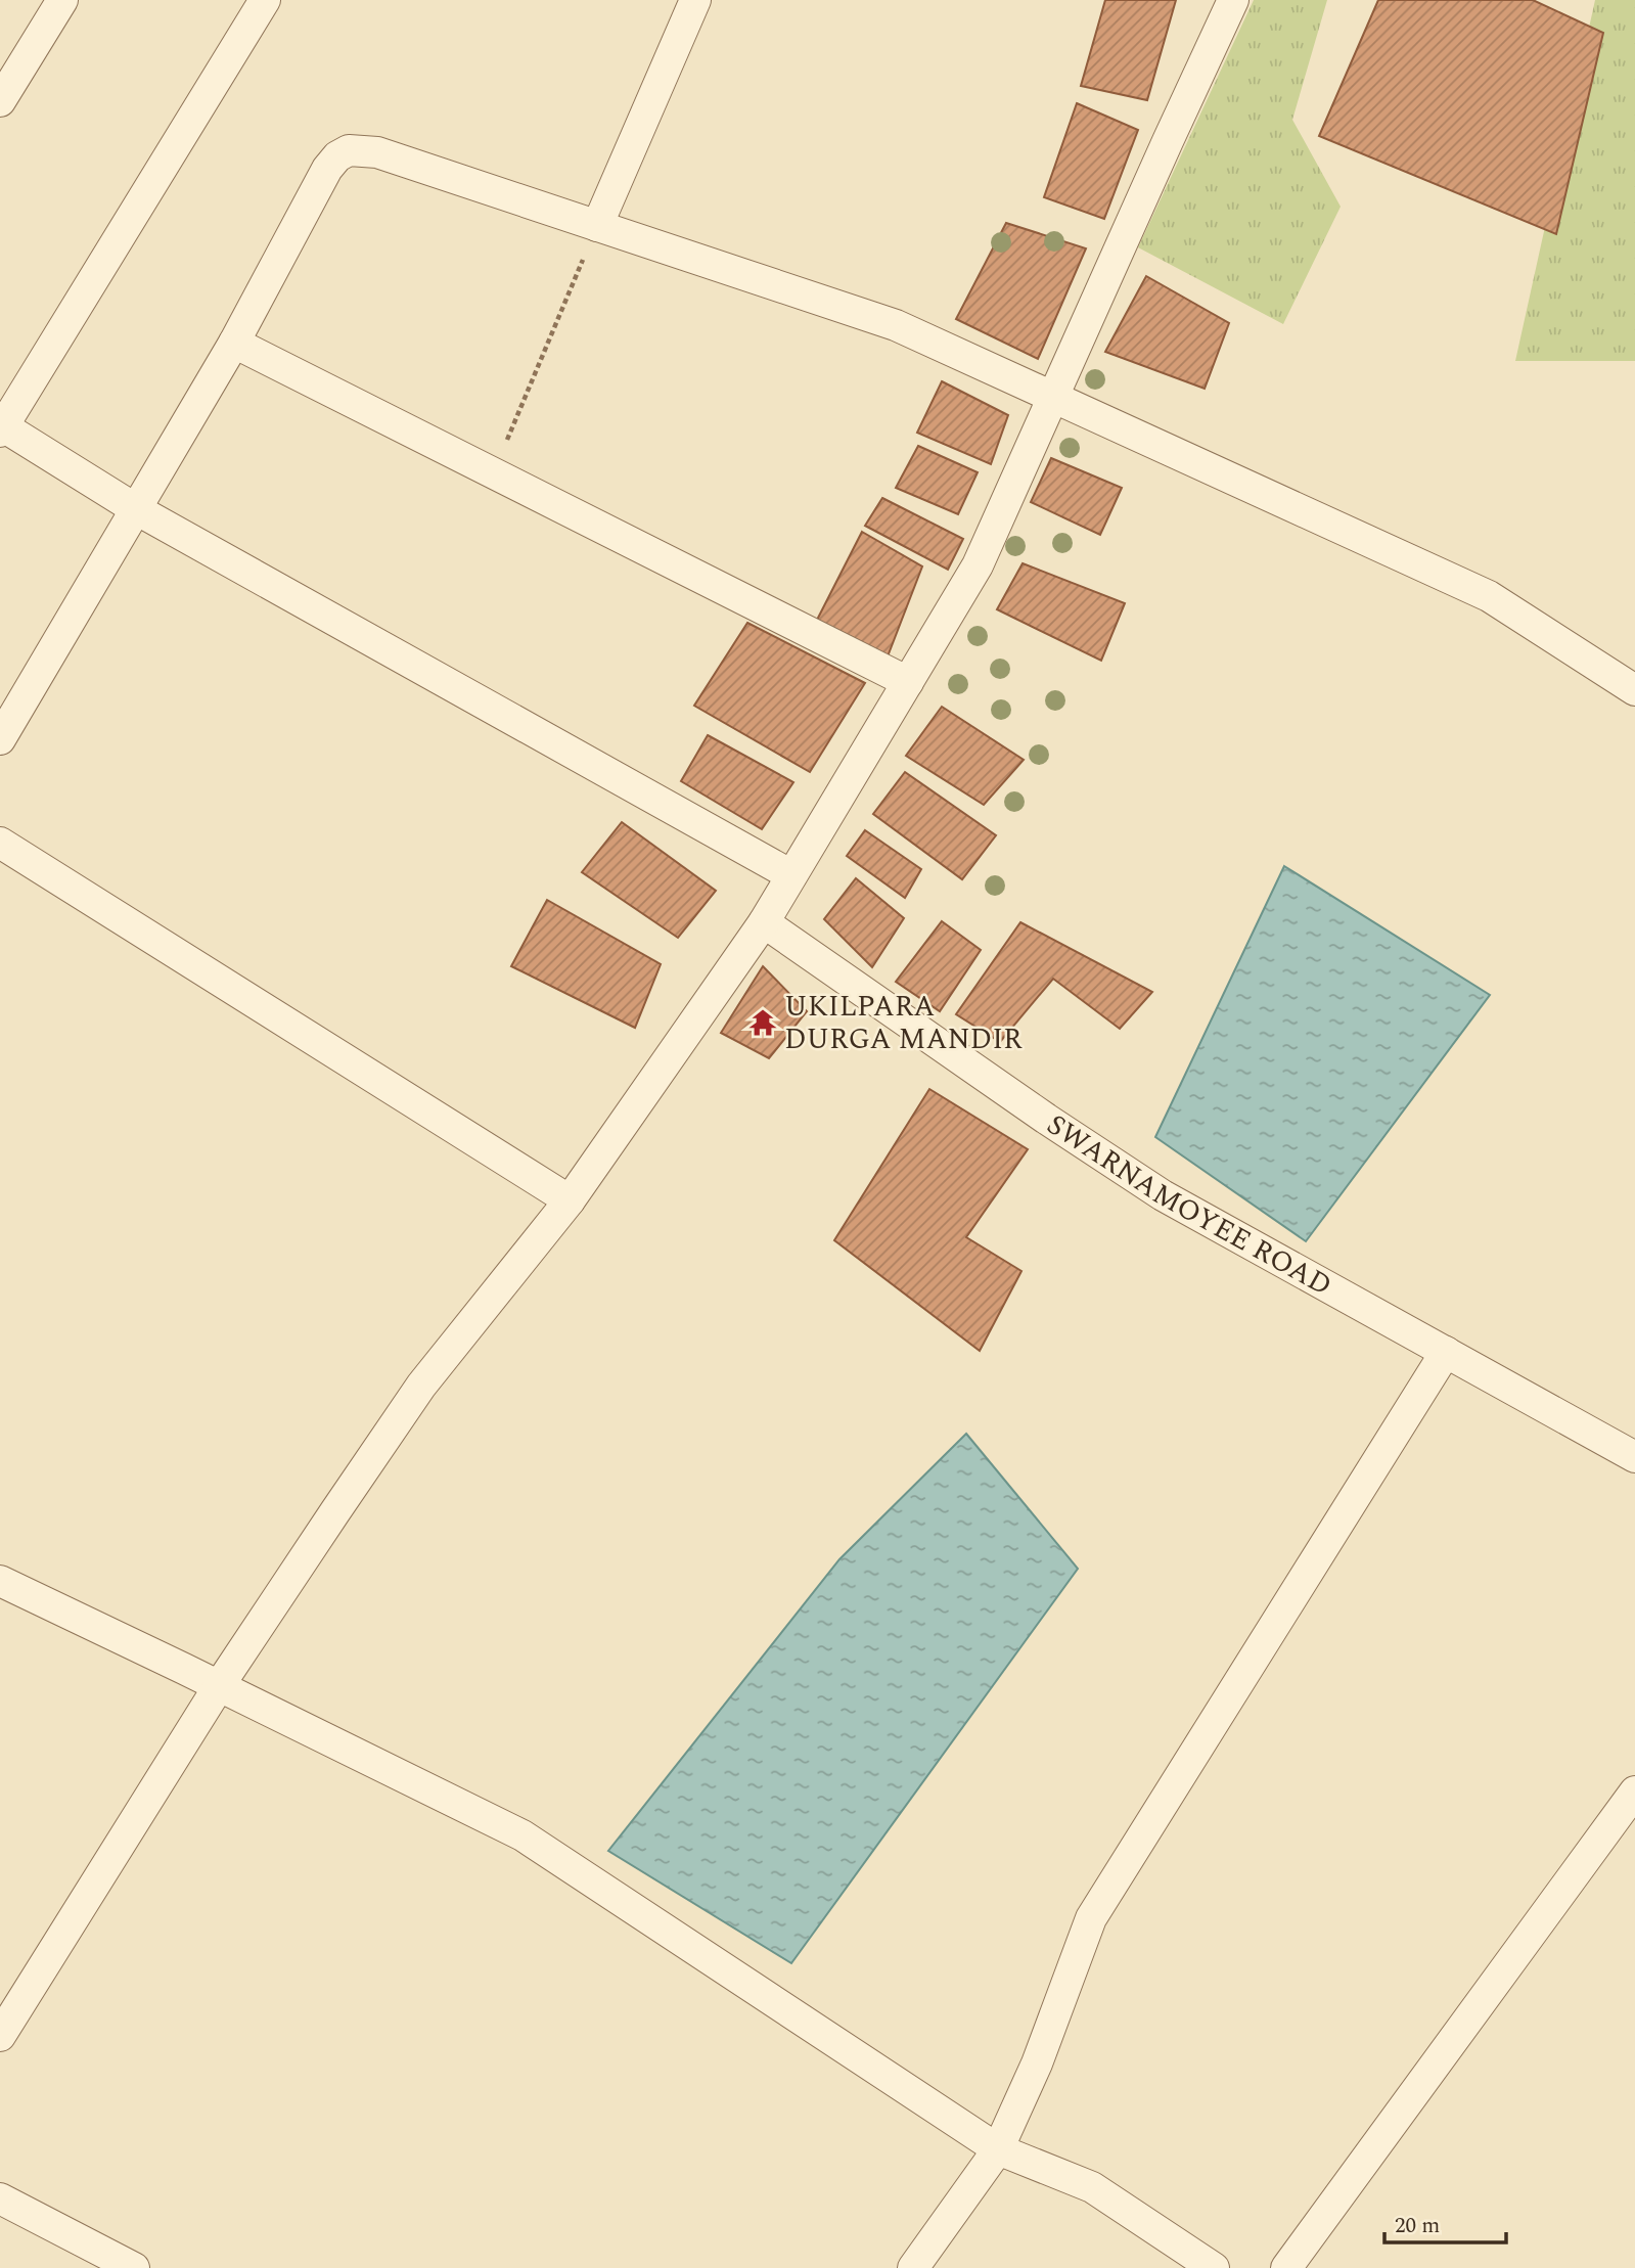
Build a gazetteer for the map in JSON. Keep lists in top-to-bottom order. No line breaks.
{"streets":{"street":["SWARNAMOYEE ROAD"]},"places":{"temple":["UKILPARA DURGA MANDIR"]},"scale_bar":"20 m"}
